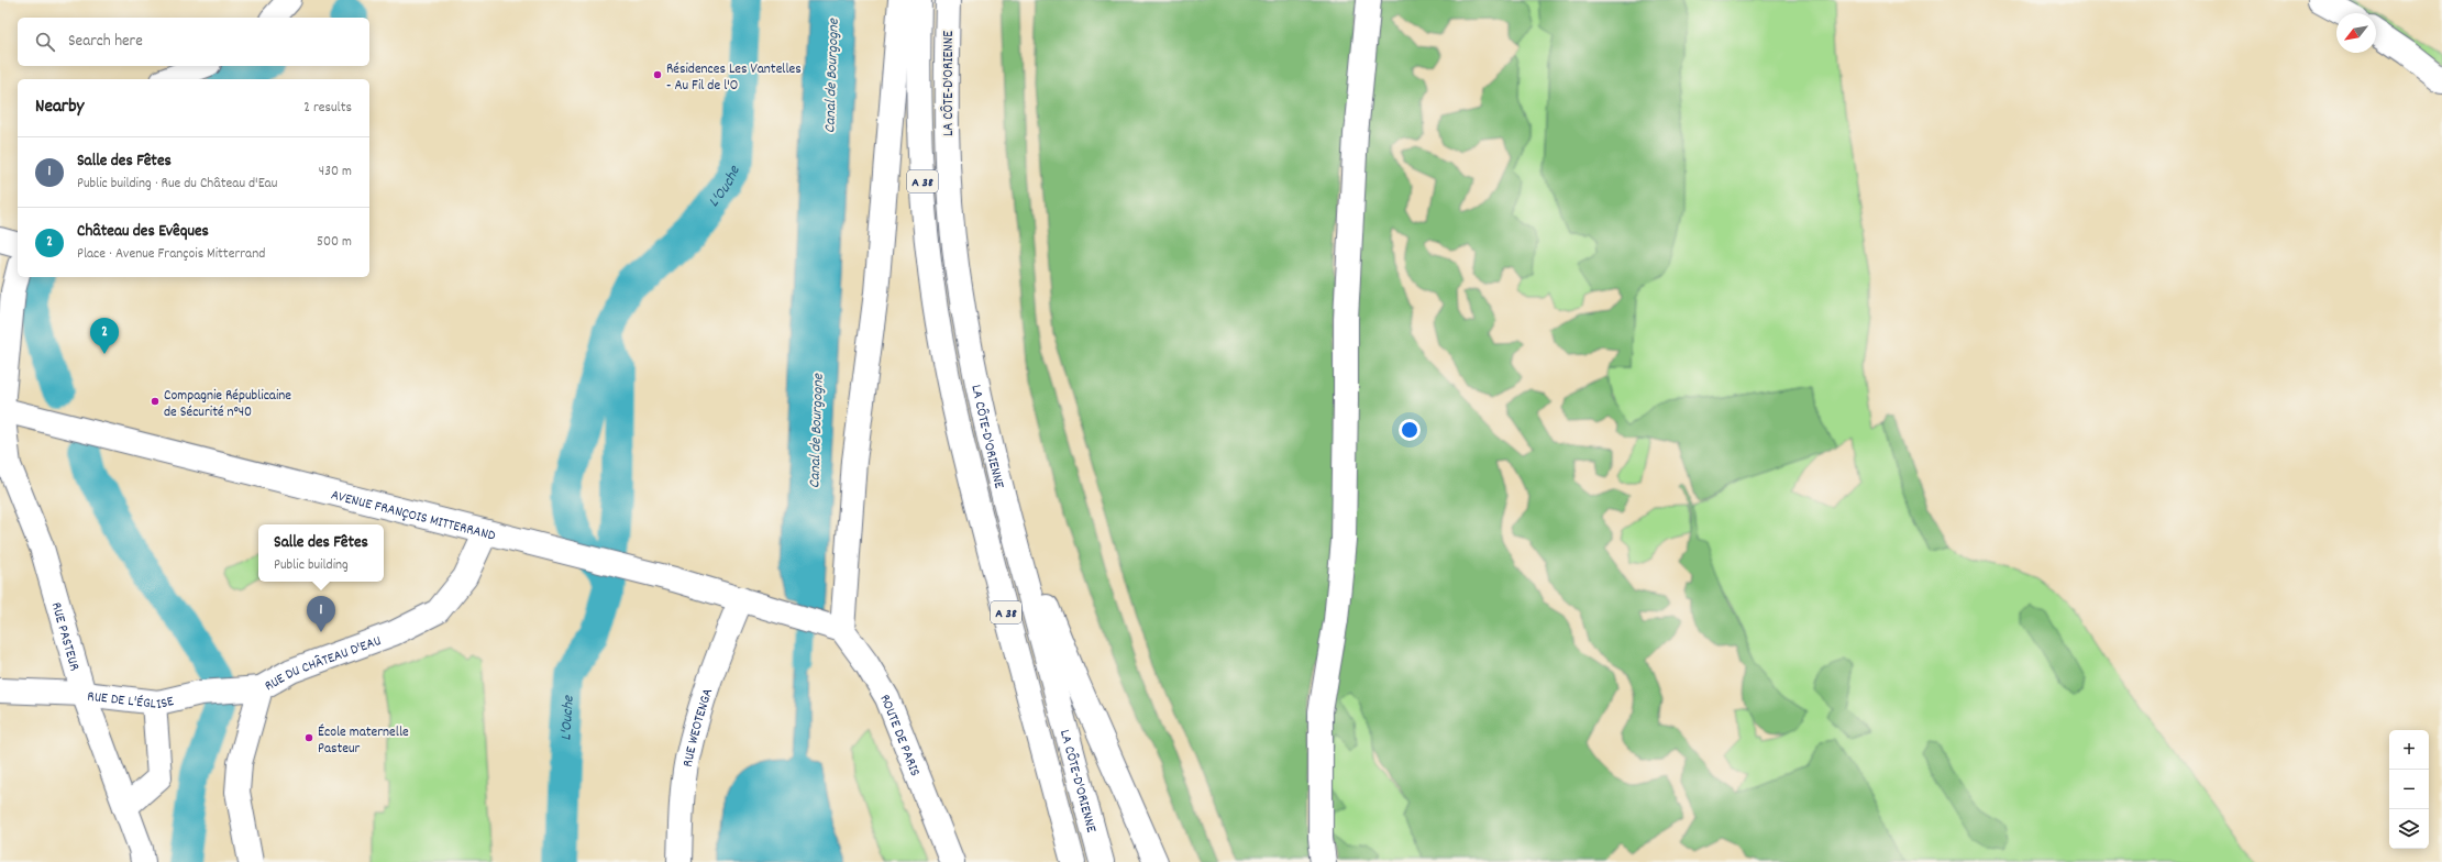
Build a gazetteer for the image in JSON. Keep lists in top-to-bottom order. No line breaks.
{"streets":{"main road":["LA CÔTE-D'ORIENNE","A 38","AVENUE FRANÇOIS MITTERRAND","RUE PASTEUR","RUE DU CHÂTEAU D'EAU","RUE DE L'ÉGLISE","RUE WEOTENGA","ROUTE DE PARIS"]},"crossings":[["AVENUE FRANÇOIS MITTERRAND","RUE PASTEUR"],["AVENUE FRANÇOIS MITTERRAND","RUE DU CHÂTEAU D'EAU"],["AVENUE FRANÇOIS MITTERRAND","RUE WEOTENGA"],["AVENUE FRANÇOIS MITTERRAND","ROUTE DE PARIS"],["RUE PASTEUR","RUE DE L'ÉGLISE"],["RUE DU CHÂTEAU D'EAU","RUE DE L'ÉGLISE"]],"water":["Canal de Bourgogne","L'Ouche"],"places":["Résidences Les Vantelles - Au Fil de l'O","Compagnie Républicaine de Sécurité n°40","École maternelle Pasteur"],"north":"bottom left","page":{"search":"Search here","heading":["Nearby","2 results"],"list":[{"mark":"1","name":"Salle des Fêtes","note":"Public building · Rue du Château d'Eau","value":"430 m"},{"mark":"2","name":"Château des Evêques","note":"Place · Avenue François Mitterrand","value":"500 m"}],"pins":["2","1"],"popup":["Salle des Fêtes","Public building"],"map_buttons":["+","−"]}}
